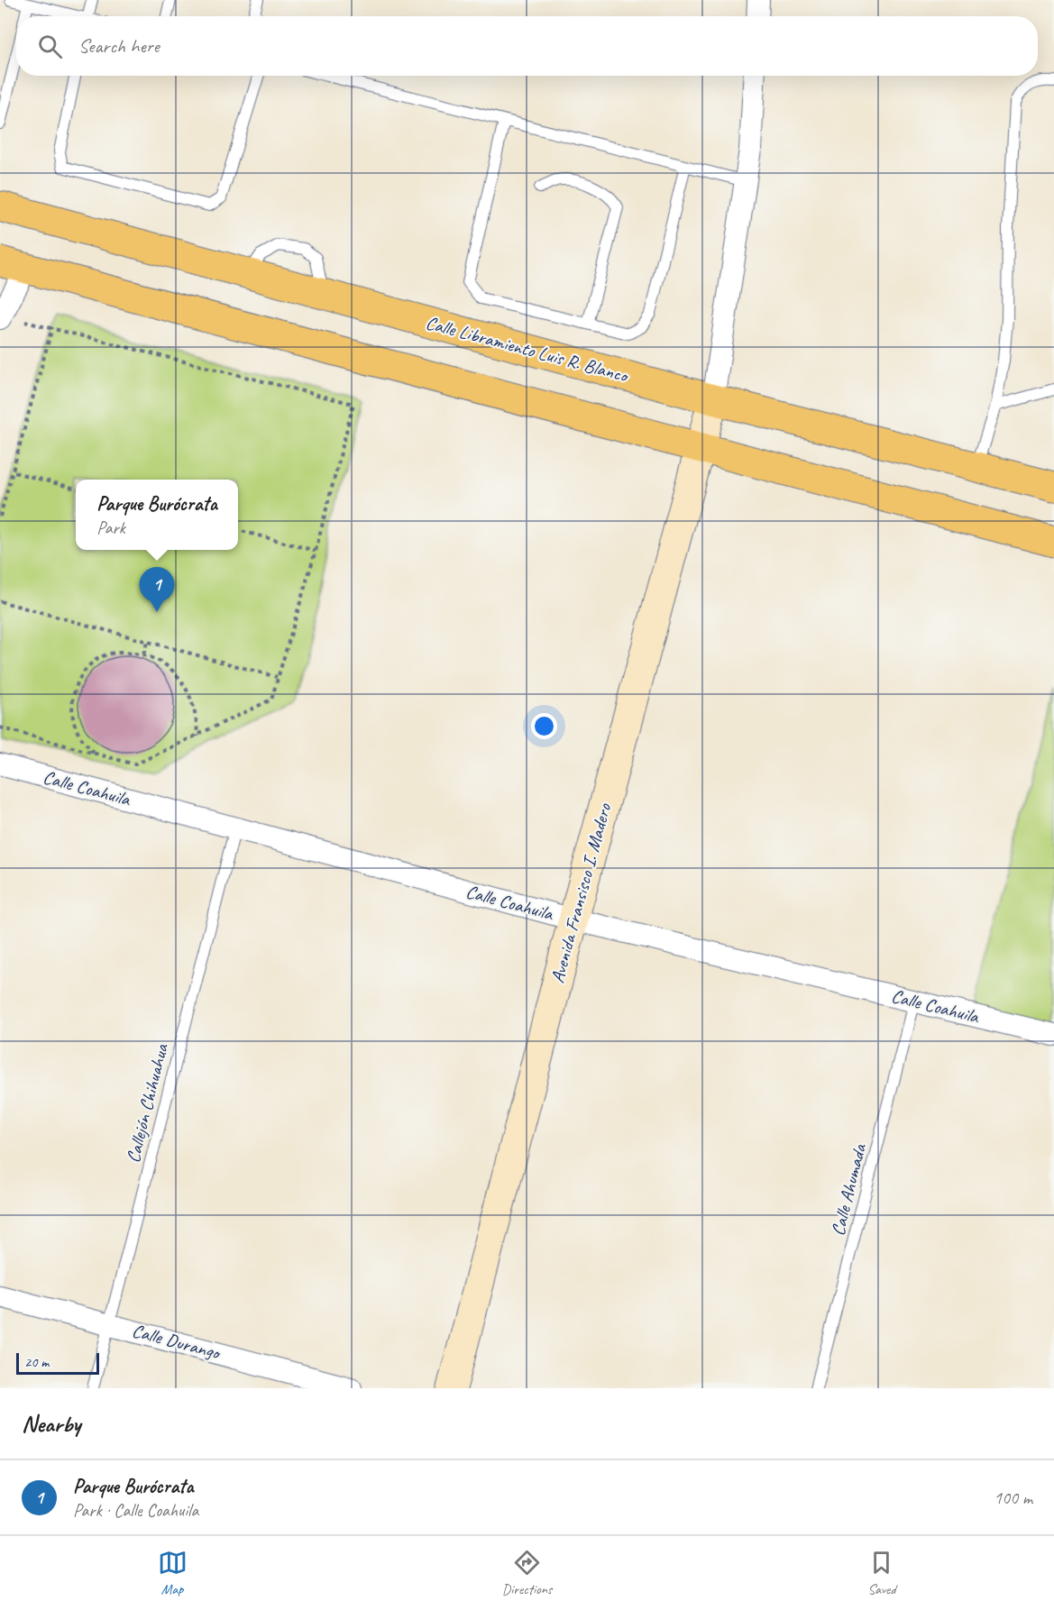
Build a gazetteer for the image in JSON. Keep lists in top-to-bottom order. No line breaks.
{"streets":{"main road":["Calle Libramiento Luis R. Blanco","Avenida Fransisco I. Madero"],"street":["Calle Coahuila","Calle Durango"],"lane":["Callejón Chihuahua","Calle Ahumada"]},"crossings":[["Calle Libramiento Luis R. Blanco","Avenida Fransisco I. Madero"],["Calle Coahuila","Avenida Fransisco I. Madero"],["Calle Coahuila","Callejón Chihuahua"],["Calle Coahuila","Calle Ahumada"],["Callejón Chihuahua","Calle Durango"]],"scale_bar":"20 m","page":{"search":"Search here","popup":["Parque Burócrata","Park"],"pins":"1","scale":"20 m","heading":"Nearby","list":[{"mark":"1","name":"Parque Burócrata","note":"Park · Calle Coahuila","value":"100 m"}],"nav":["Map","Directions","Saved"]}}
